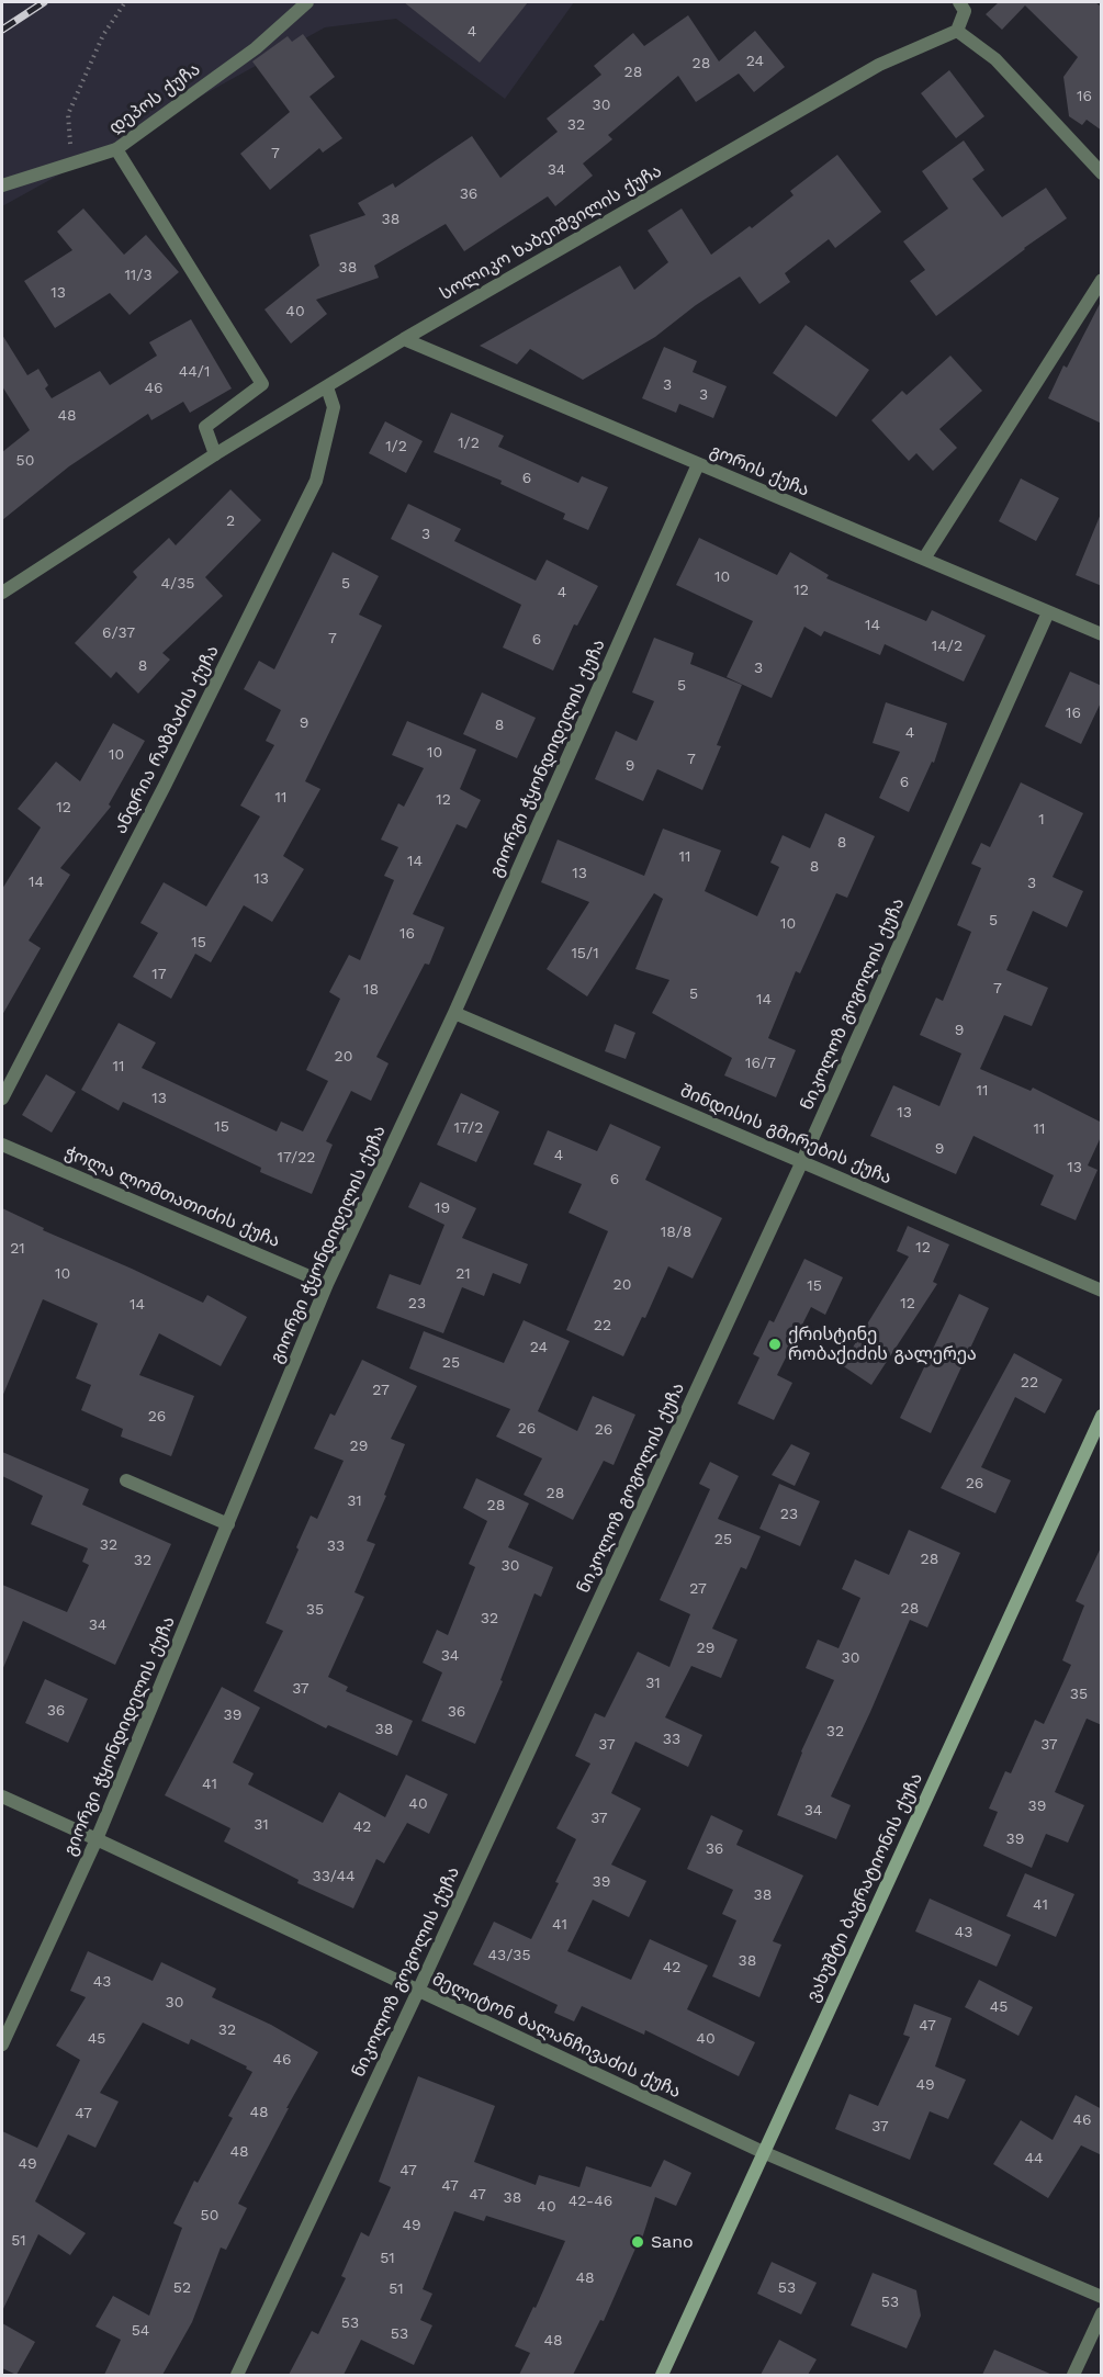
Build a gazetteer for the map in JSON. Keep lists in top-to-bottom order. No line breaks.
{"streets":{"street":["დეპოს ქუჩა","სოლიკო ხაბეიშვილის ქუჩა","გორის ქუჩა","ანდრია რაზმაძის ქუჩა","გიორგი ჭყონდიდელის ქუჩა","ნიკოლოზ გოგოლის ქუჩა","შინდისის გმირების ქუჩა","ჭოლა ლომთათიძის ქუჩა","ვახუშტი ბაგრატიონის ქუჩა","მელიტონ ბალანჩივაძის ქუჩა"]},"crossings":[["სოლიკო ხაბეიშვილის ქუჩა","გორის ქუჩა"],["სოლიკო ხაბეიშვილის ქუჩა","ანდრია რაზმაძის ქუჩა"],["გორის ქუჩა","გიორგი ჭყონდიდელის ქუჩა"],["გორის ქუჩა","ნიკოლოზ გოგოლის ქუჩა"],["გიორგი ჭყონდიდელის ქუჩა","შინდისის გმირების ქუჩა"],["გიორგი ჭყონდიდელის ქუჩა","ჭოლა ლომთათიძის ქუჩა"],["გიორგი ჭყონდიდელის ქუჩა","მელიტონ ბალანჩივაძის ქუჩა"],["ნიკოლოზ გოგოლის ქუჩა","შინდისის გმირების ქუჩა"],["ნიკოლოზ გოგოლის ქუჩა","მელიტონ ბალანჩივაძის ქუჩა"],["ვახუშტი ბაგრატიონის ქუჩა","მელიტონ ბალანჩივაძის ქუჩა"]],"places":["ქრისტინე რობაქიძის გალერეა","Sano"],"house_numbers":["4","24","28","28","16","30","32","7","34","36","38","38","11/3","13","40","44/1","3","46","3","48","1/2","1/2","50","6","2","3","10","4/35","5","12","4","14","6/37","7","6","14/2","8","3","5","16","9","8","4","10","10","7","9","6","11","12","12","1","8","11","14","8","13","13","14","3","5","10","16","15","15/1","17","7","18","5","14","9","20","16/7","11","11","13","13","15","17/2","11","9","4","17/22","13","6","19","18/8","12","21","10","21","20","15","23","12","14","22","24","25","22","27","26","26","26","29","26","28","31","28","23","25","32","33","28","32","30","27","28","35","32","34","29","34","30","31","37","35","36","36","39","38","32","33","37","37","41","40","39","34","37","31","42","39","36","33/44","39","38","41","41","43","43/35","38","42","43","30","45","47","32","45","40","46","49","48","47","46","37","48","44","49","47","47","47","38","42-46","40","50","49","51","51","48","52","53","51","53","53","54","53","48"]}
